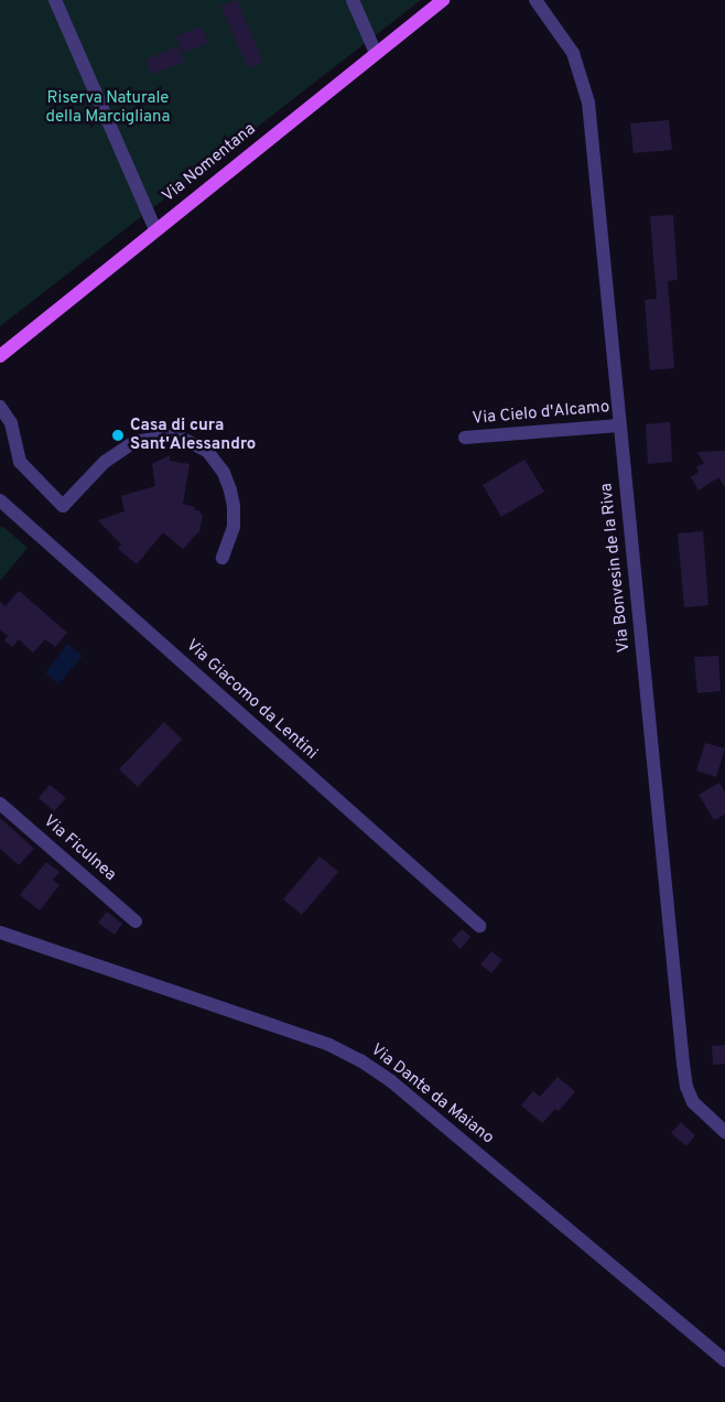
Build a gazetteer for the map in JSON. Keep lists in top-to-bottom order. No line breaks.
{"streets":{"main road":["Via Nomentana"],"street":["Via Cielo d'Alcamo","Via Bonvesin de la Riva","Via Giacomo da Lentini","Via Ficulnea","Via Dante da Maiano"]},"crossings":[["Via Cielo d'Alcamo","Via Bonvesin de la Riva"]],"parks":["Riserva Naturale della Marcigliana"],"places":["Casa di cura Sant'Alessandro"]}
